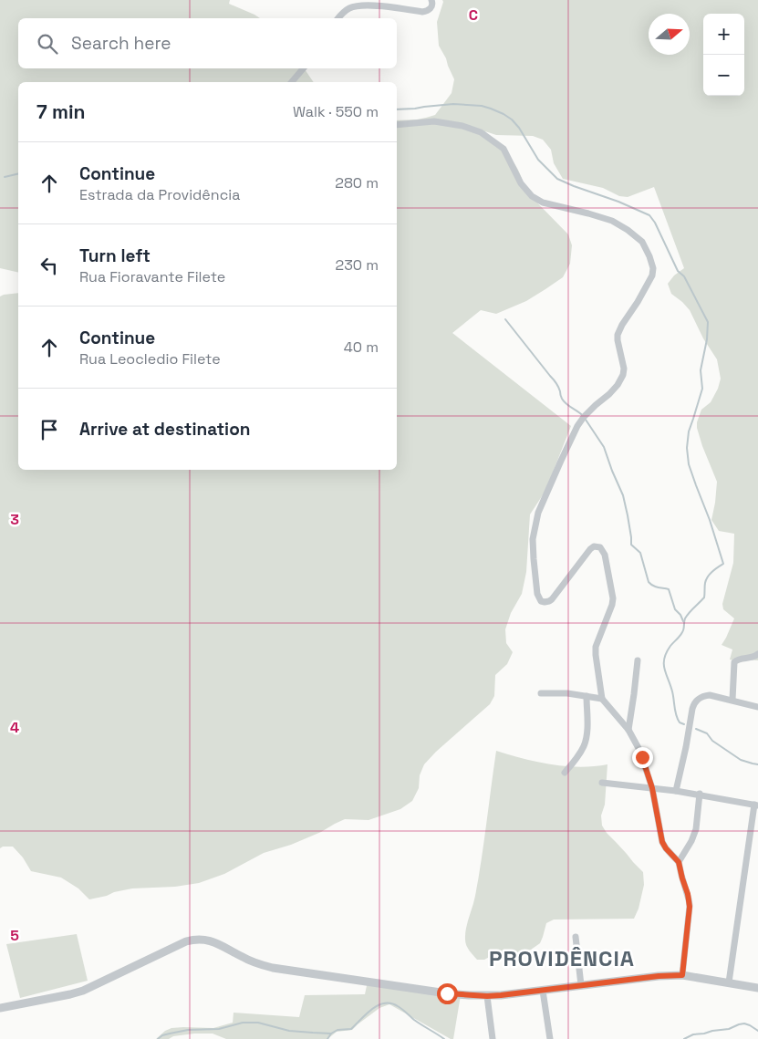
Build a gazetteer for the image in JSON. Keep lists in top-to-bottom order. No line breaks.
{"districts":["PROVIDÊNCIA"],"north":"right","page":{"map_buttons":["+","−"],"search":"Search here","heading":["7 min","Walk · 550 m"],"list":[["Continue","Estrada da Providência","280 m"],["Turn left","Rua Fioravante Filete","230 m"],["Continue","Rua Leocledio Filete","40 m"],"Arrive at destination"]},"grid":{"columns":["C"],"rows":["3","4","5"]}}
